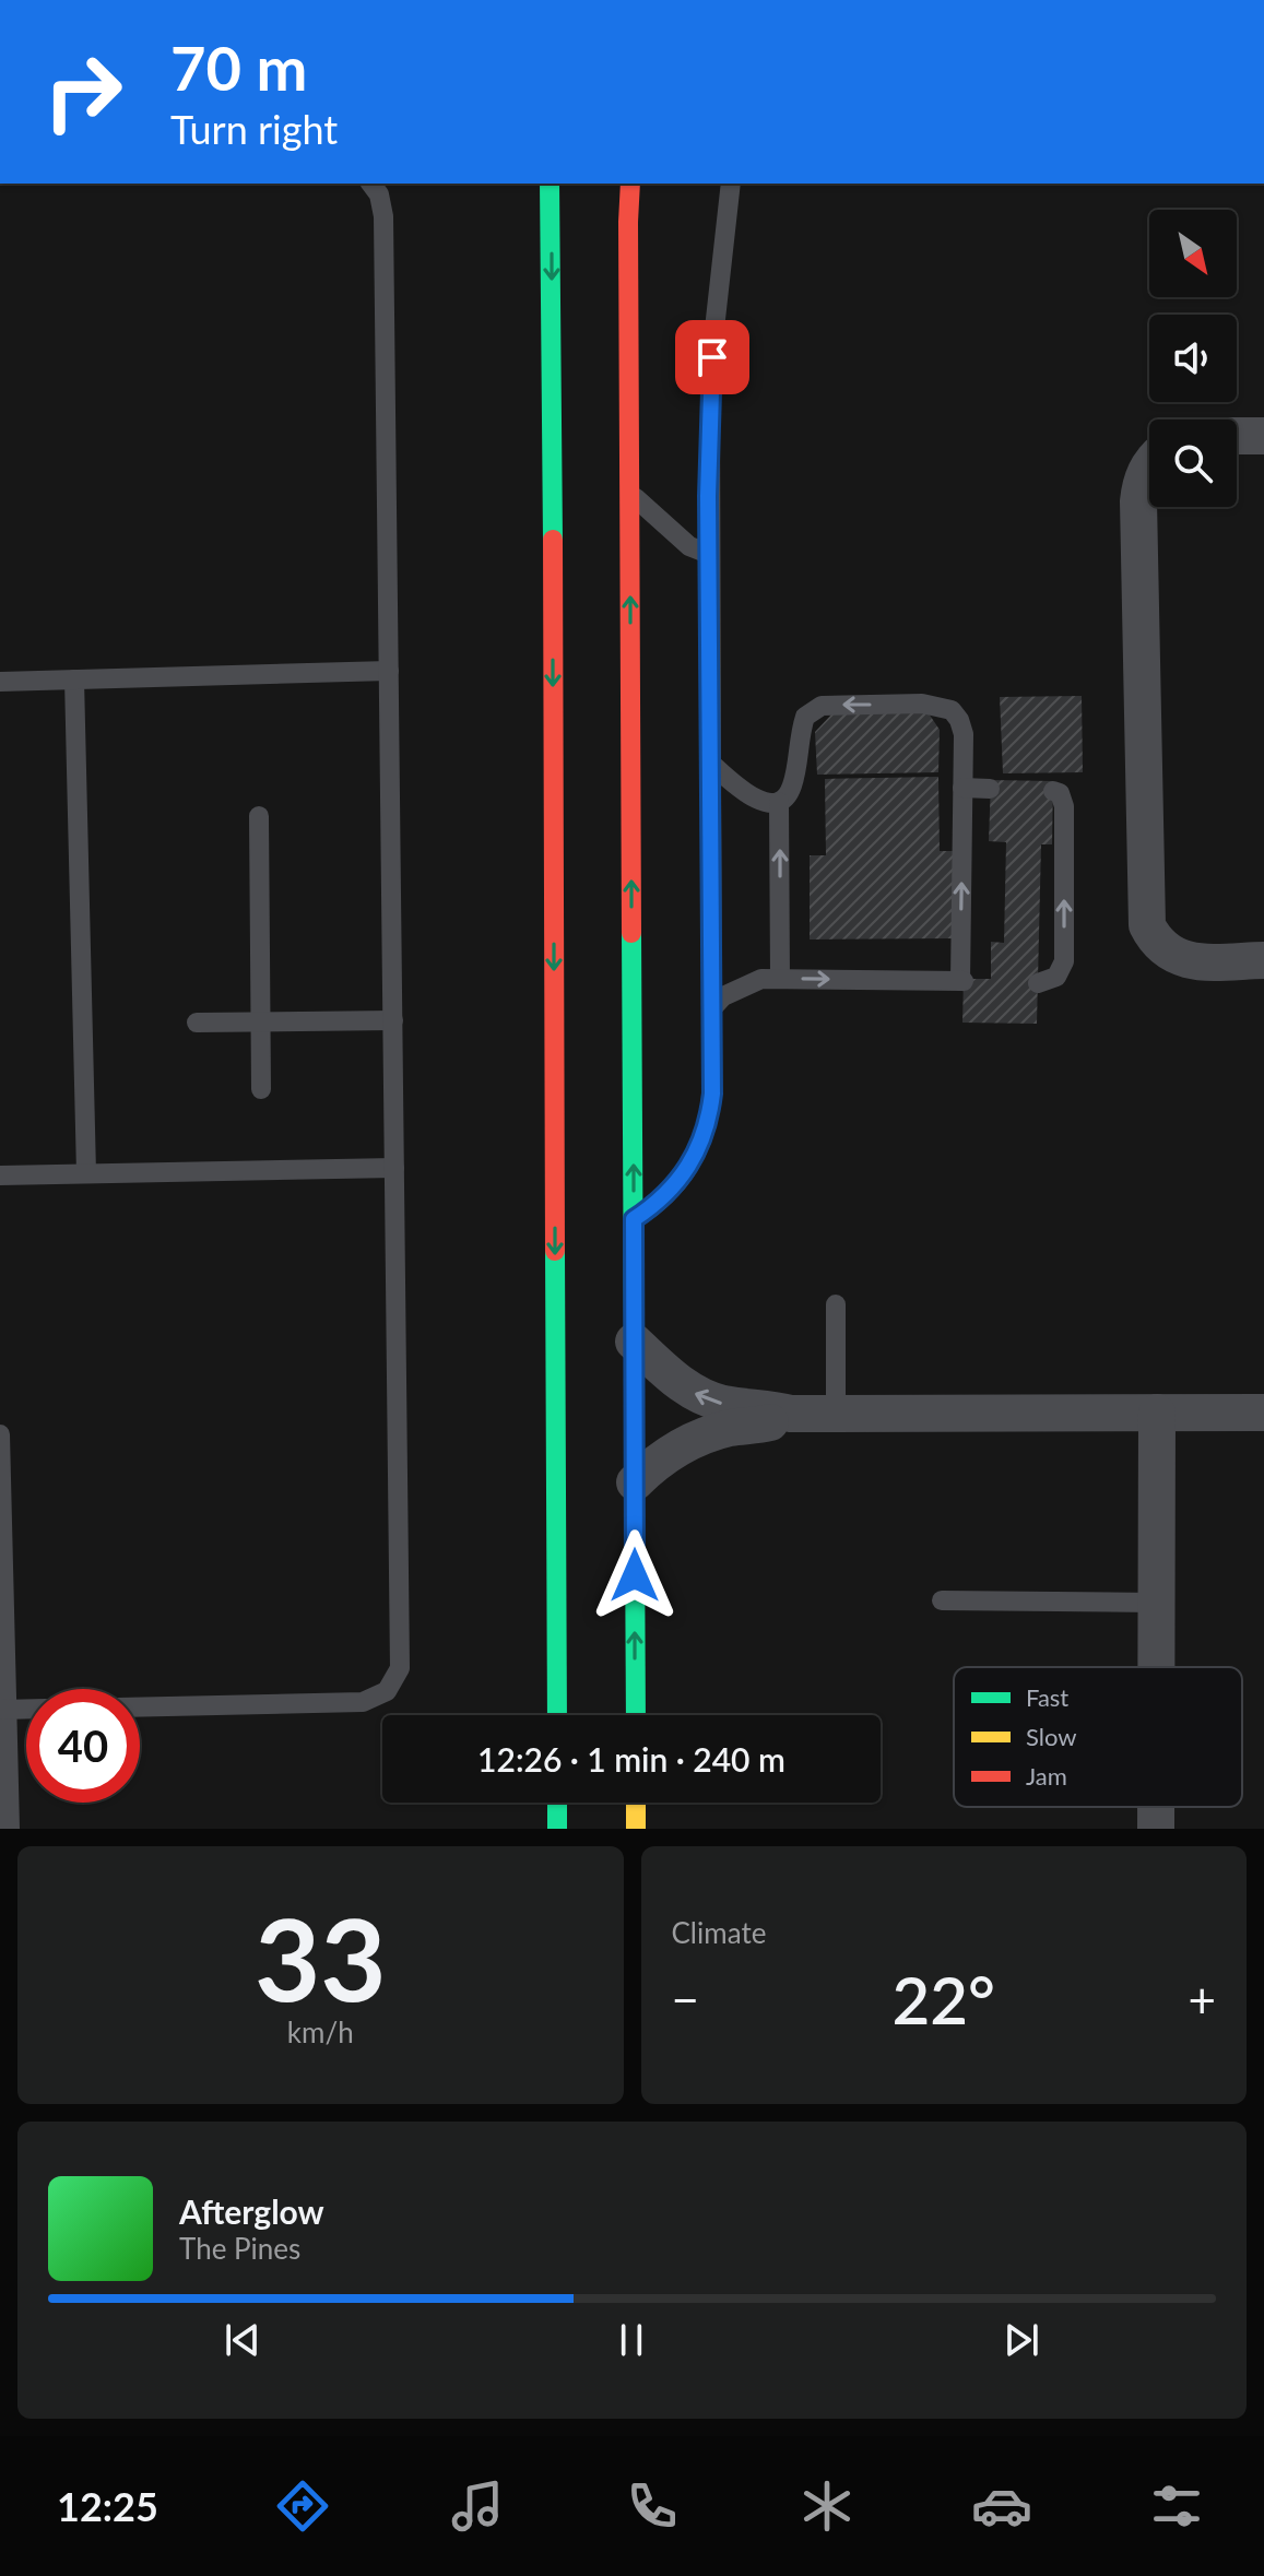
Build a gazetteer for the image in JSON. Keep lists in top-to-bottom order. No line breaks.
{"legend":["Fast","Slow","Jam"],"north":"bottom right","page":{"turn":["70 m","Turn right"],"limit":"40","trip":"12:26 · 1 min · 240 m","tile":[["33","km/h"],"Climate"],"heat":["−","22°","+"],"song":["Afterglow","The Pines"],"tabs":"12:25"}}
